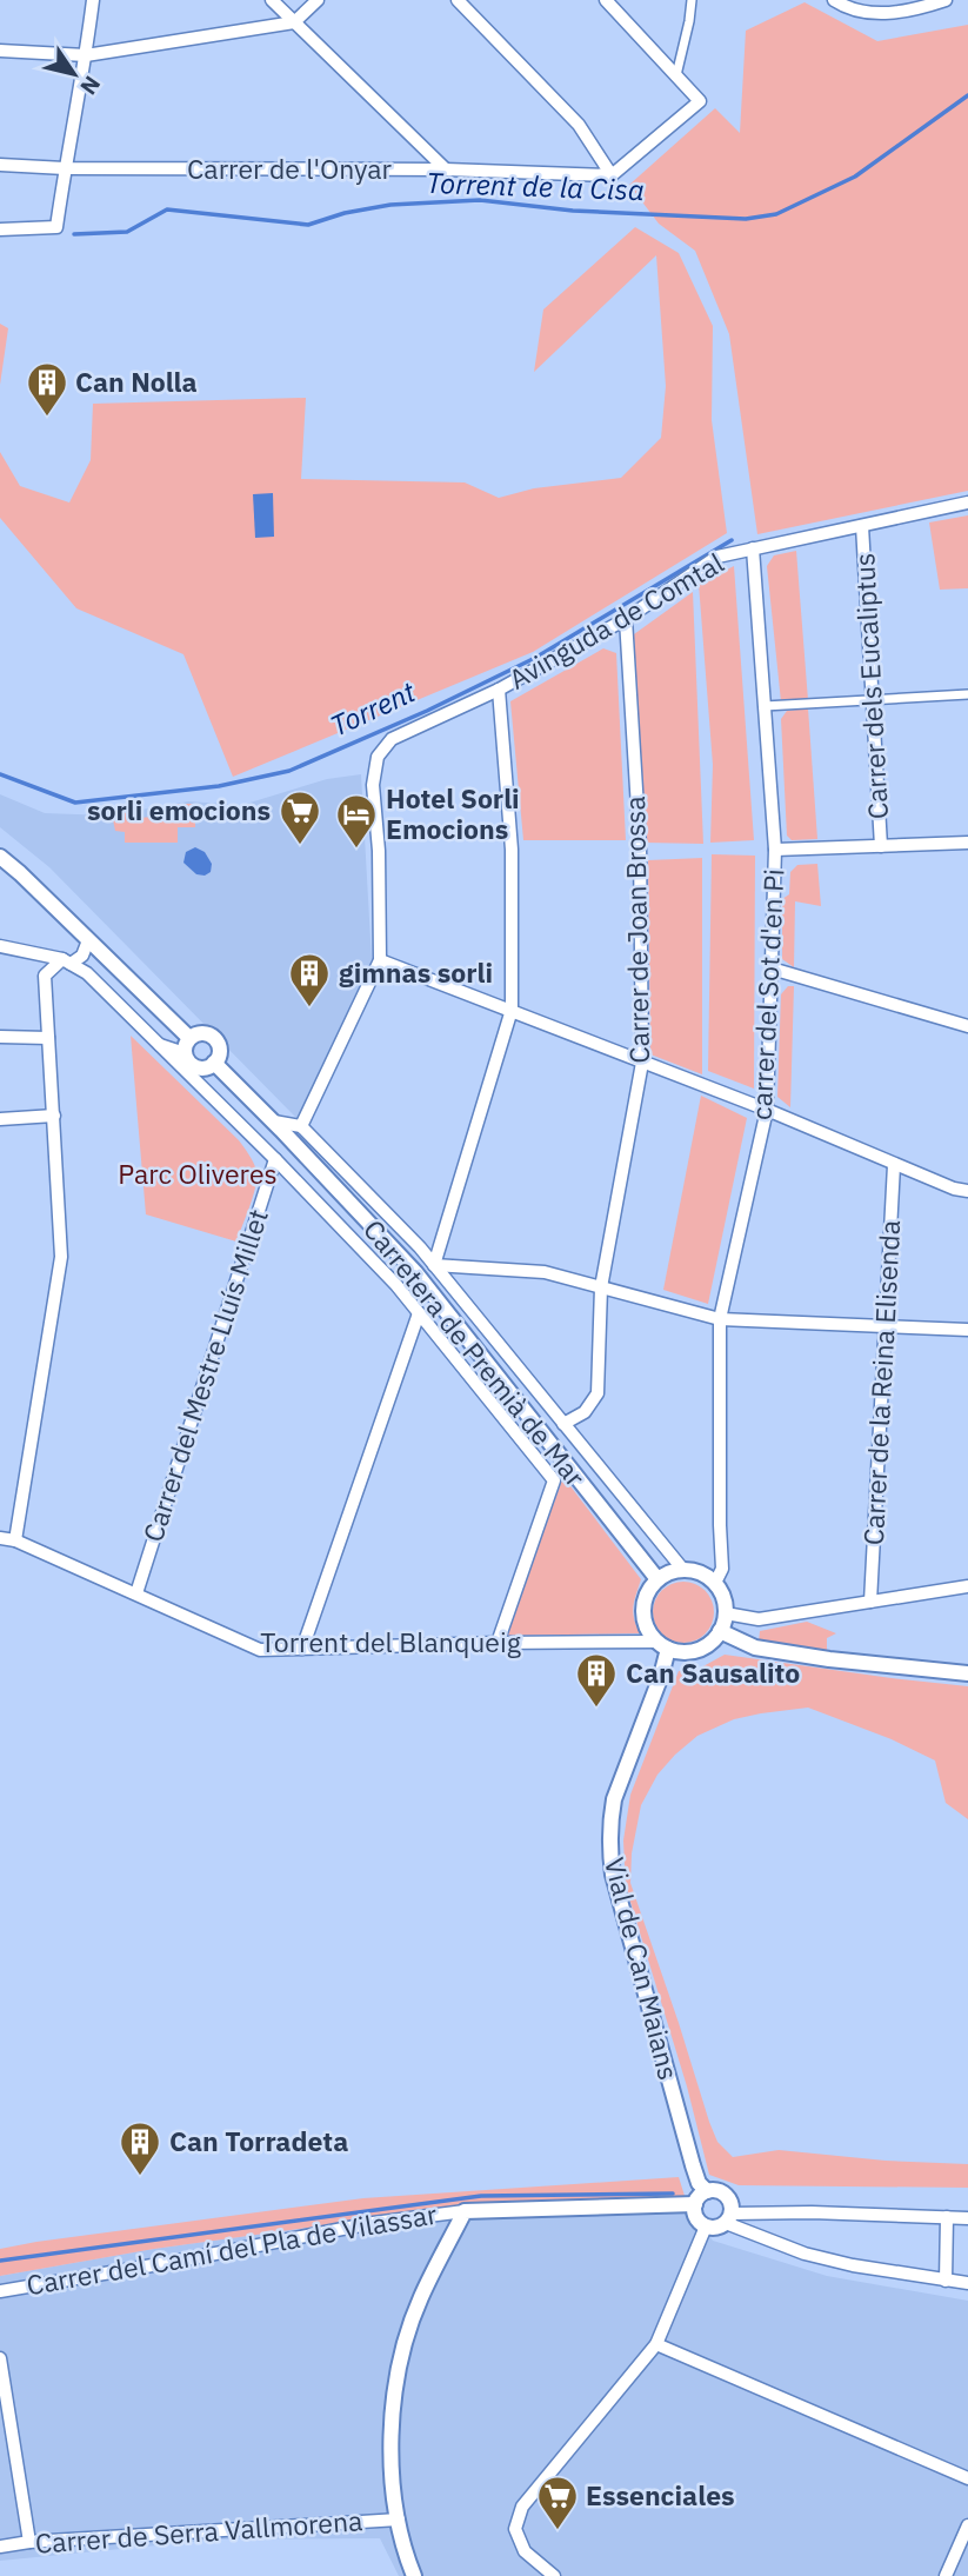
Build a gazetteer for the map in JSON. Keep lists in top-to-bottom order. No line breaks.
{"streets":{"street":["Carrer de l'Onyar","Avinguda de Comtal","Carrer dels Eucaliptus","Carrer de Joan Brossa","carrer del Sot d'en Pi","Carretera de Premià de Mar","Carrer del Mestre Lluís Millet","Carrer de la Reina Elisenda","Torrent del Blanqueig","Vial de Can Maians","Carrer del Camí del Pla de Vilassar","Carrer de Serra Vallmorena"]},"crossings":[["Avinguda de Comtal","Carrer dels Eucaliptus"],["Avinguda de Comtal","Carrer de Joan Brossa"],["Avinguda de Comtal","carrer del Sot d'en Pi"],["carrer del Sot d'en Pi","Carretera de Premià de Mar"],["carrer del Sot d'en Pi","Torrent del Blanqueig"],["carrer del Sot d'en Pi","Vial de Can Maians"],["Carretera de Premià de Mar","Torrent del Blanqueig"],["Carretera de Premià de Mar","Vial de Can Maians"],["Carrer del Mestre Lluís Millet","Torrent del Blanqueig"],["Torrent del Blanqueig","Vial de Can Maians"]],"water":["Torrent de la Cisa","Torrent"],"parks":["Parc Oliveres"],"places":{"building":["Can Nolla","gimnas sorli","Can Sausalito","Can Torradeta"],"supermarket":["sorli emocions","Essenciales"],"hotel":["Hotel Sorli Emocions"]},"north":"bottom right"}
